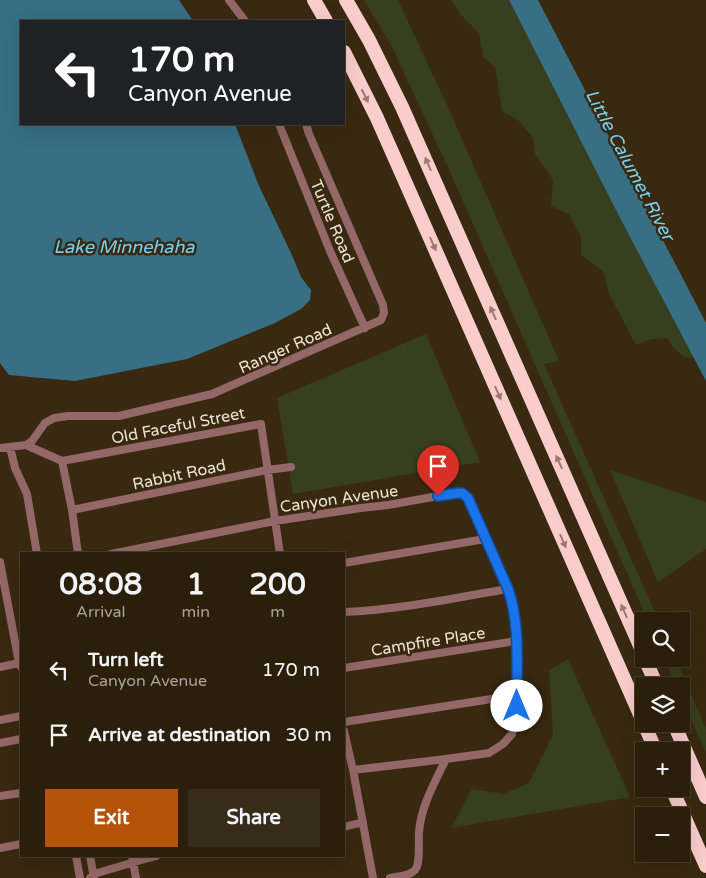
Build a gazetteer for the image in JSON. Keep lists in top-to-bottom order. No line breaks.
{"streets":{"street":["Turtle Road","Ranger Road","Old Faceful Street","Rabbit Road","Canyon Avenue","Campfire Place"]},"crossings":[["Turtle Road","Ranger Road"],["Old Faceful Street","Rabbit Road"],["Old Faceful Street","Canyon Avenue"],["Canyon Avenue","Campfire Place"]],"water":["Little Calumet River","Lake Minnehaha"],"page":{"turn":["170 m","Canyon Avenue"],"eta":["08:08","Arrival","1","min","200","m"],"map_buttons":["+","−"],"list":[{"name":"Turn left","note":"Canyon Avenue","value":"170 m"},{"name":"Arrive at destination","value":"30 m"}],"buttons":["Exit","Share"]}}
